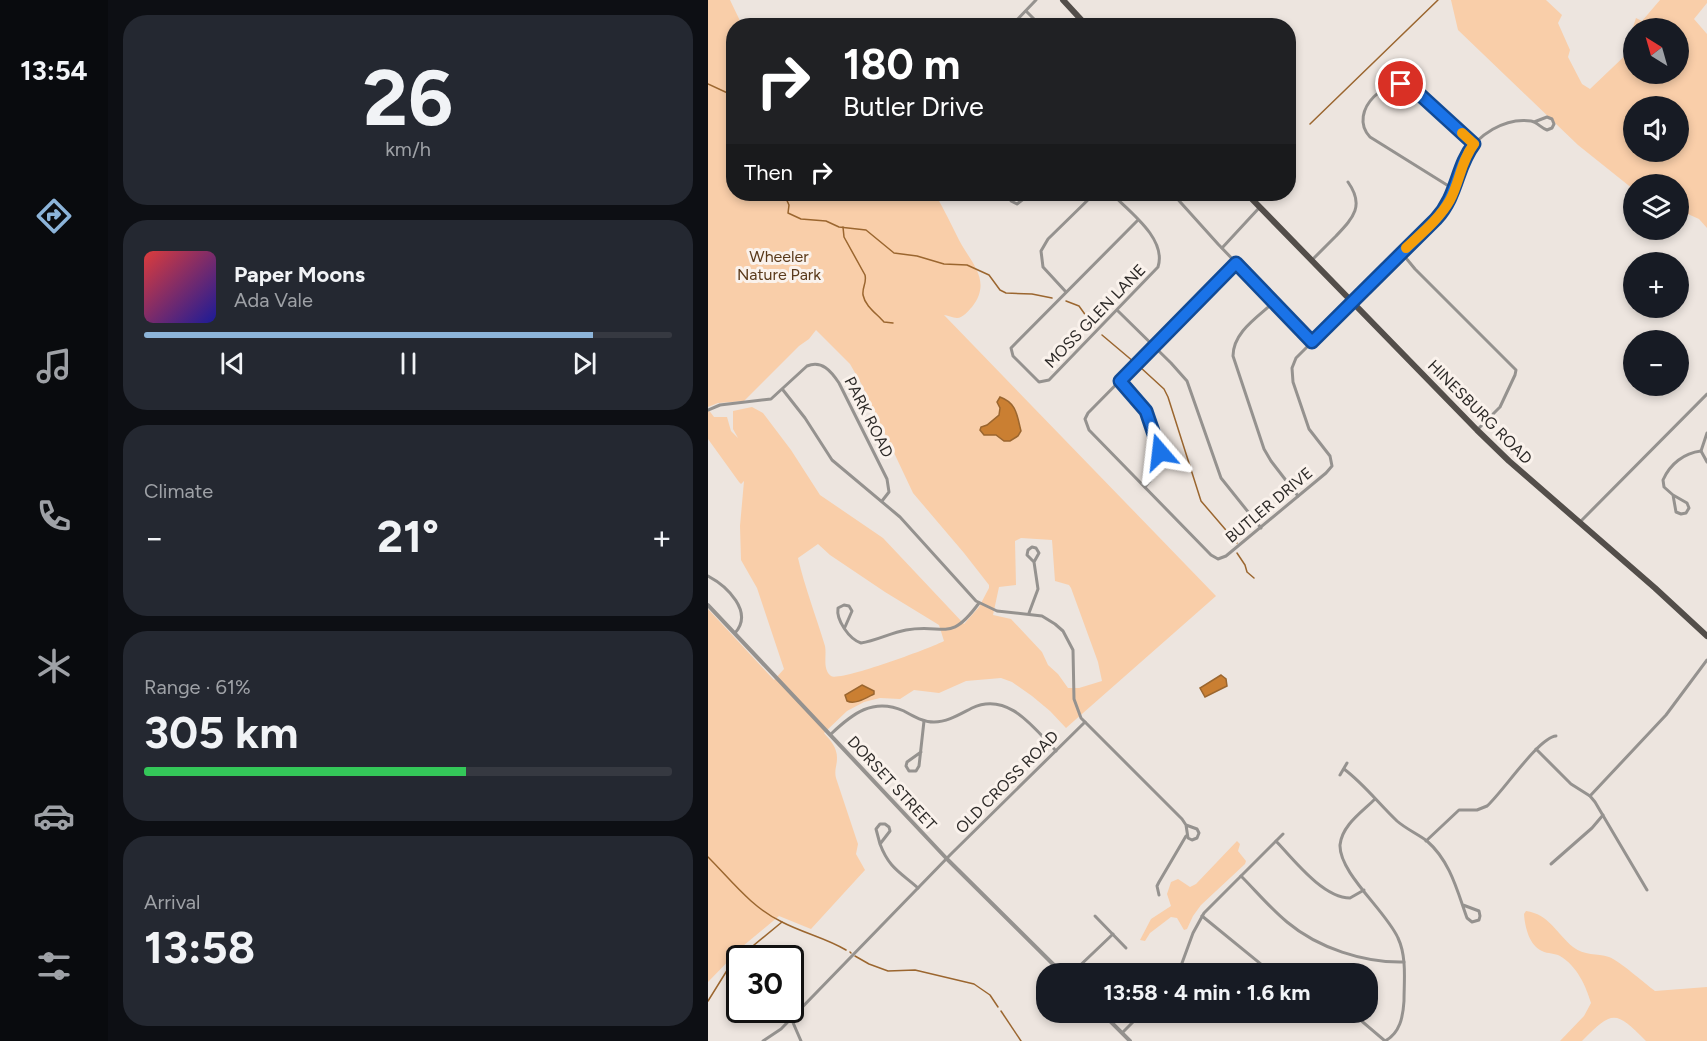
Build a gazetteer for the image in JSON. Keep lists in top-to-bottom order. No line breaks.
{"streets":{"main road":["HINESBURG ROAD"],"street":["MOSS GLEN LANE","PARK ROAD","BUTLER DRIVE","OLD CROSS ROAD","DORSET STREET"]},"crossings":[["HINESBURG ROAD","BUTLER DRIVE"],["OLD CROSS ROAD","DORSET STREET"]],"parks":["Wheeler Nature Park"],"north":"top left","page":{"tabs":"13:54","tile":[["26","km/h"],"Climate",["Range · 61%","305 km"],["Arrival","13:58"]],"map_buttons":["+","−"],"turn":["180 m","Butler Drive"],"then":"Then","song":["Paper Moons","Ada Vale"],"heat":["−","21°","+"],"limit":"30","trip":"13:58 · 4 min · 1.6 km"}}
